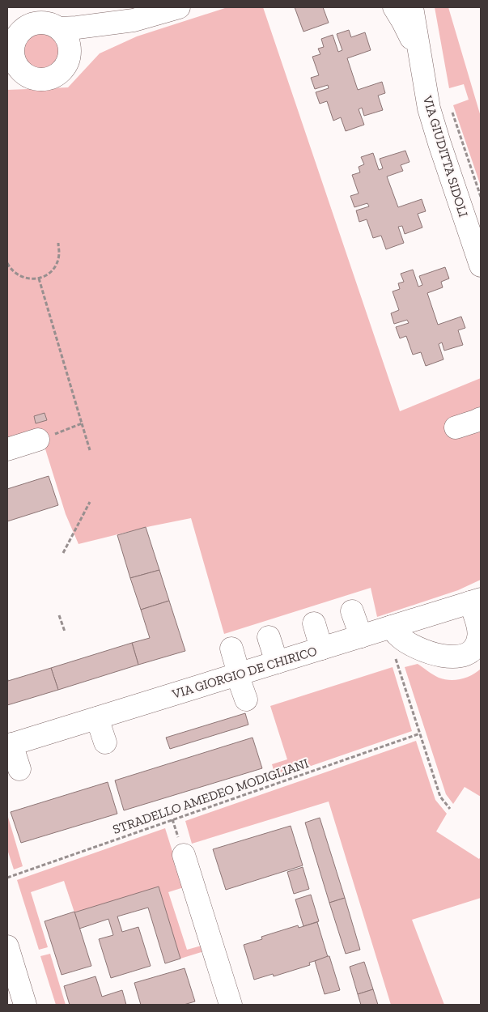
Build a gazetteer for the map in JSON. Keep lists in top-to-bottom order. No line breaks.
{"streets":{"street":["VIA GIUDITTA SIDOLI","VIA GIORGIO DE CHIRICO"],"path":["STRADELLO AMEDEO MODIGLIANI"]}}
